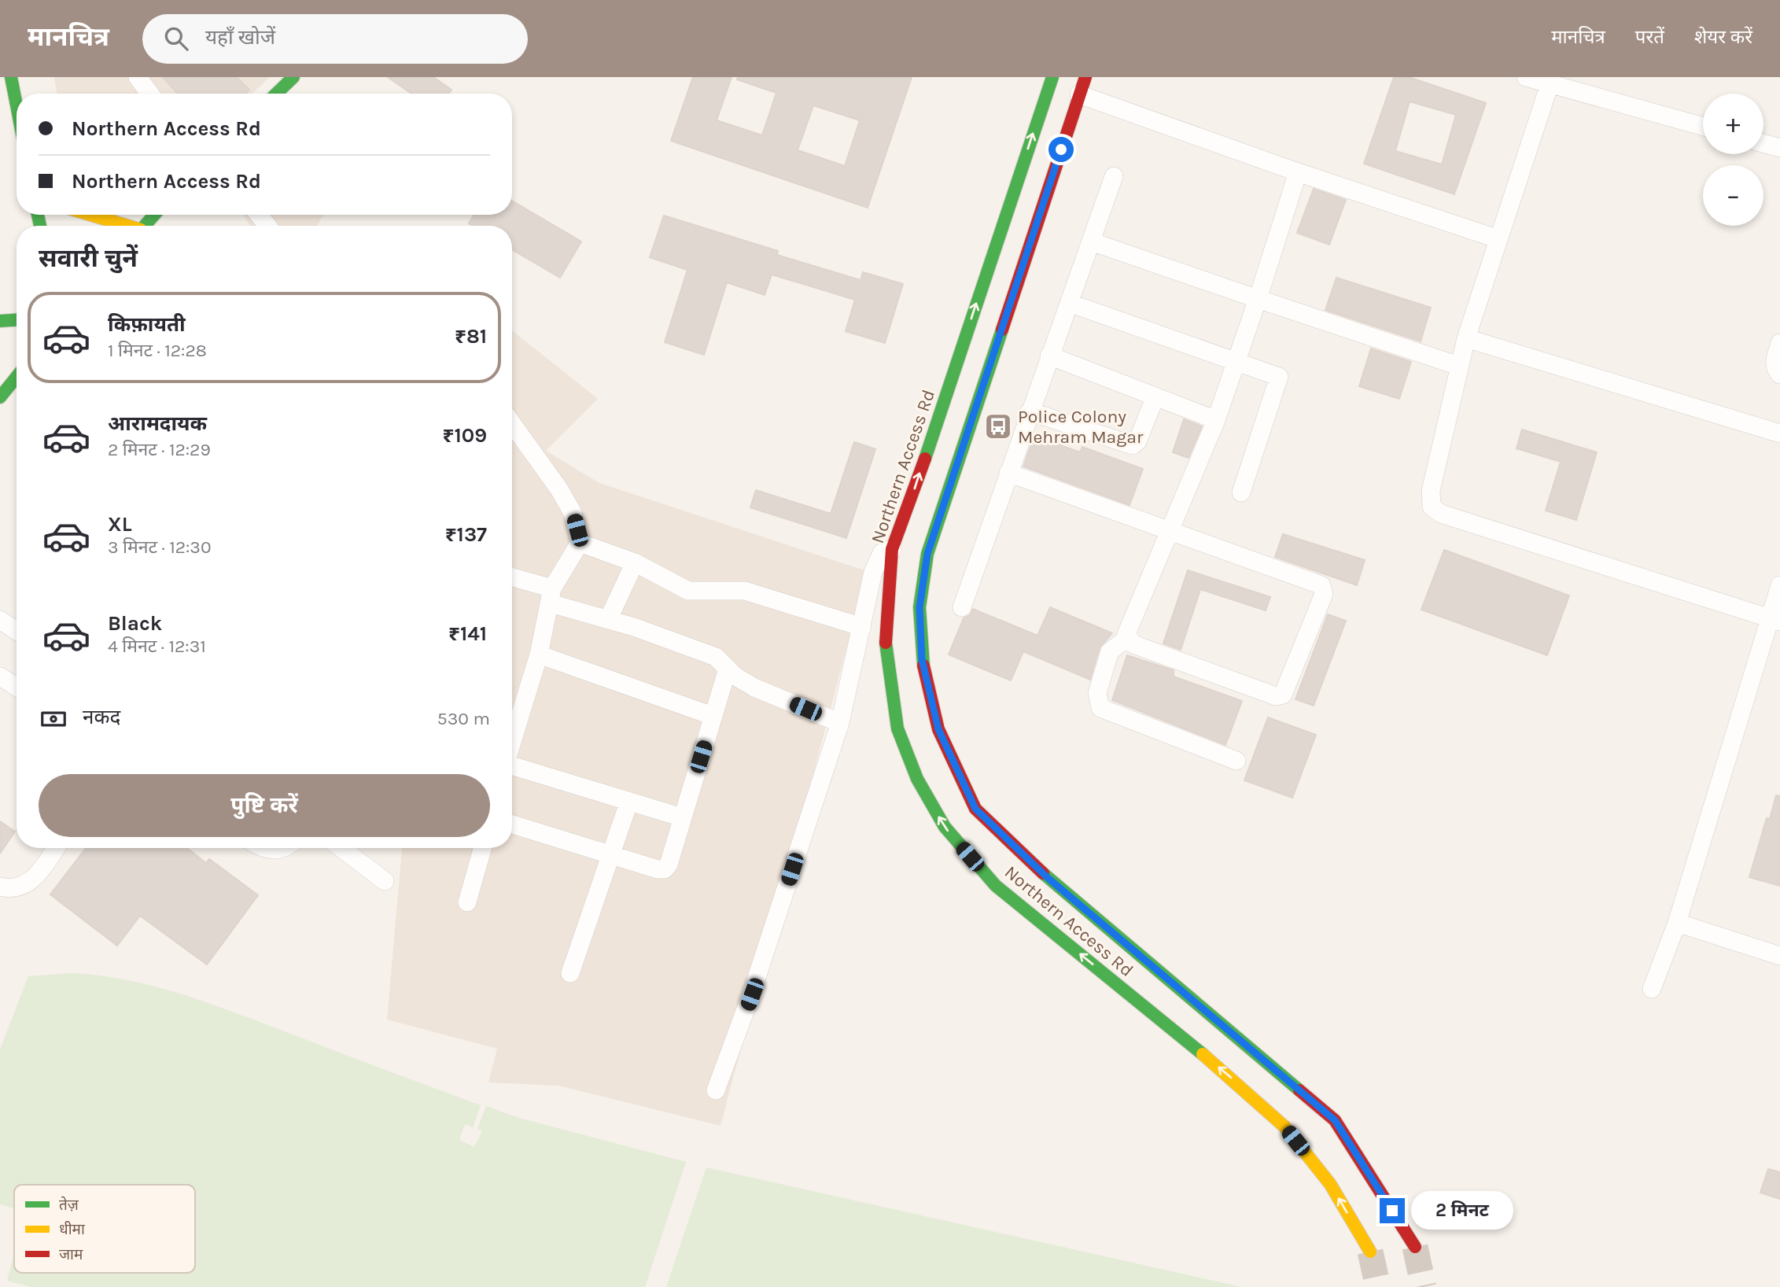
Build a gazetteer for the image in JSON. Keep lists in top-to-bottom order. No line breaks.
{"streets":{"main road":["Northern Access Rd"]},"places":{"bus stop":["Police Colony Mehram Magar"]},"legend":["तेज़","धीमा","जाम"],"page":{"header":"मानचित्र","search":"यहाँ खोजें","nav":["मानचित्र","परतें","शेयर करें"],"map_buttons":["+","−"],"banner":["Northern Access Rd","Northern Access Rd"],"heading":"सवारी चुनें","list":[{"name":"किफ़ायती","note":"1 मिनट · 12:28","value":"₹81"},{"name":"आरामदायक","note":"2 मिनट · 12:29","value":"₹109"},{"name":"XL","note":"3 मिनट · 12:30","value":"₹137"},{"name":"Black","note":"4 मिनट · 12:31","value":"₹141"}],"pay":["नकद","530 m"],"buttons":"पुष्टि करें","bubble":"2 मिनट"}}
